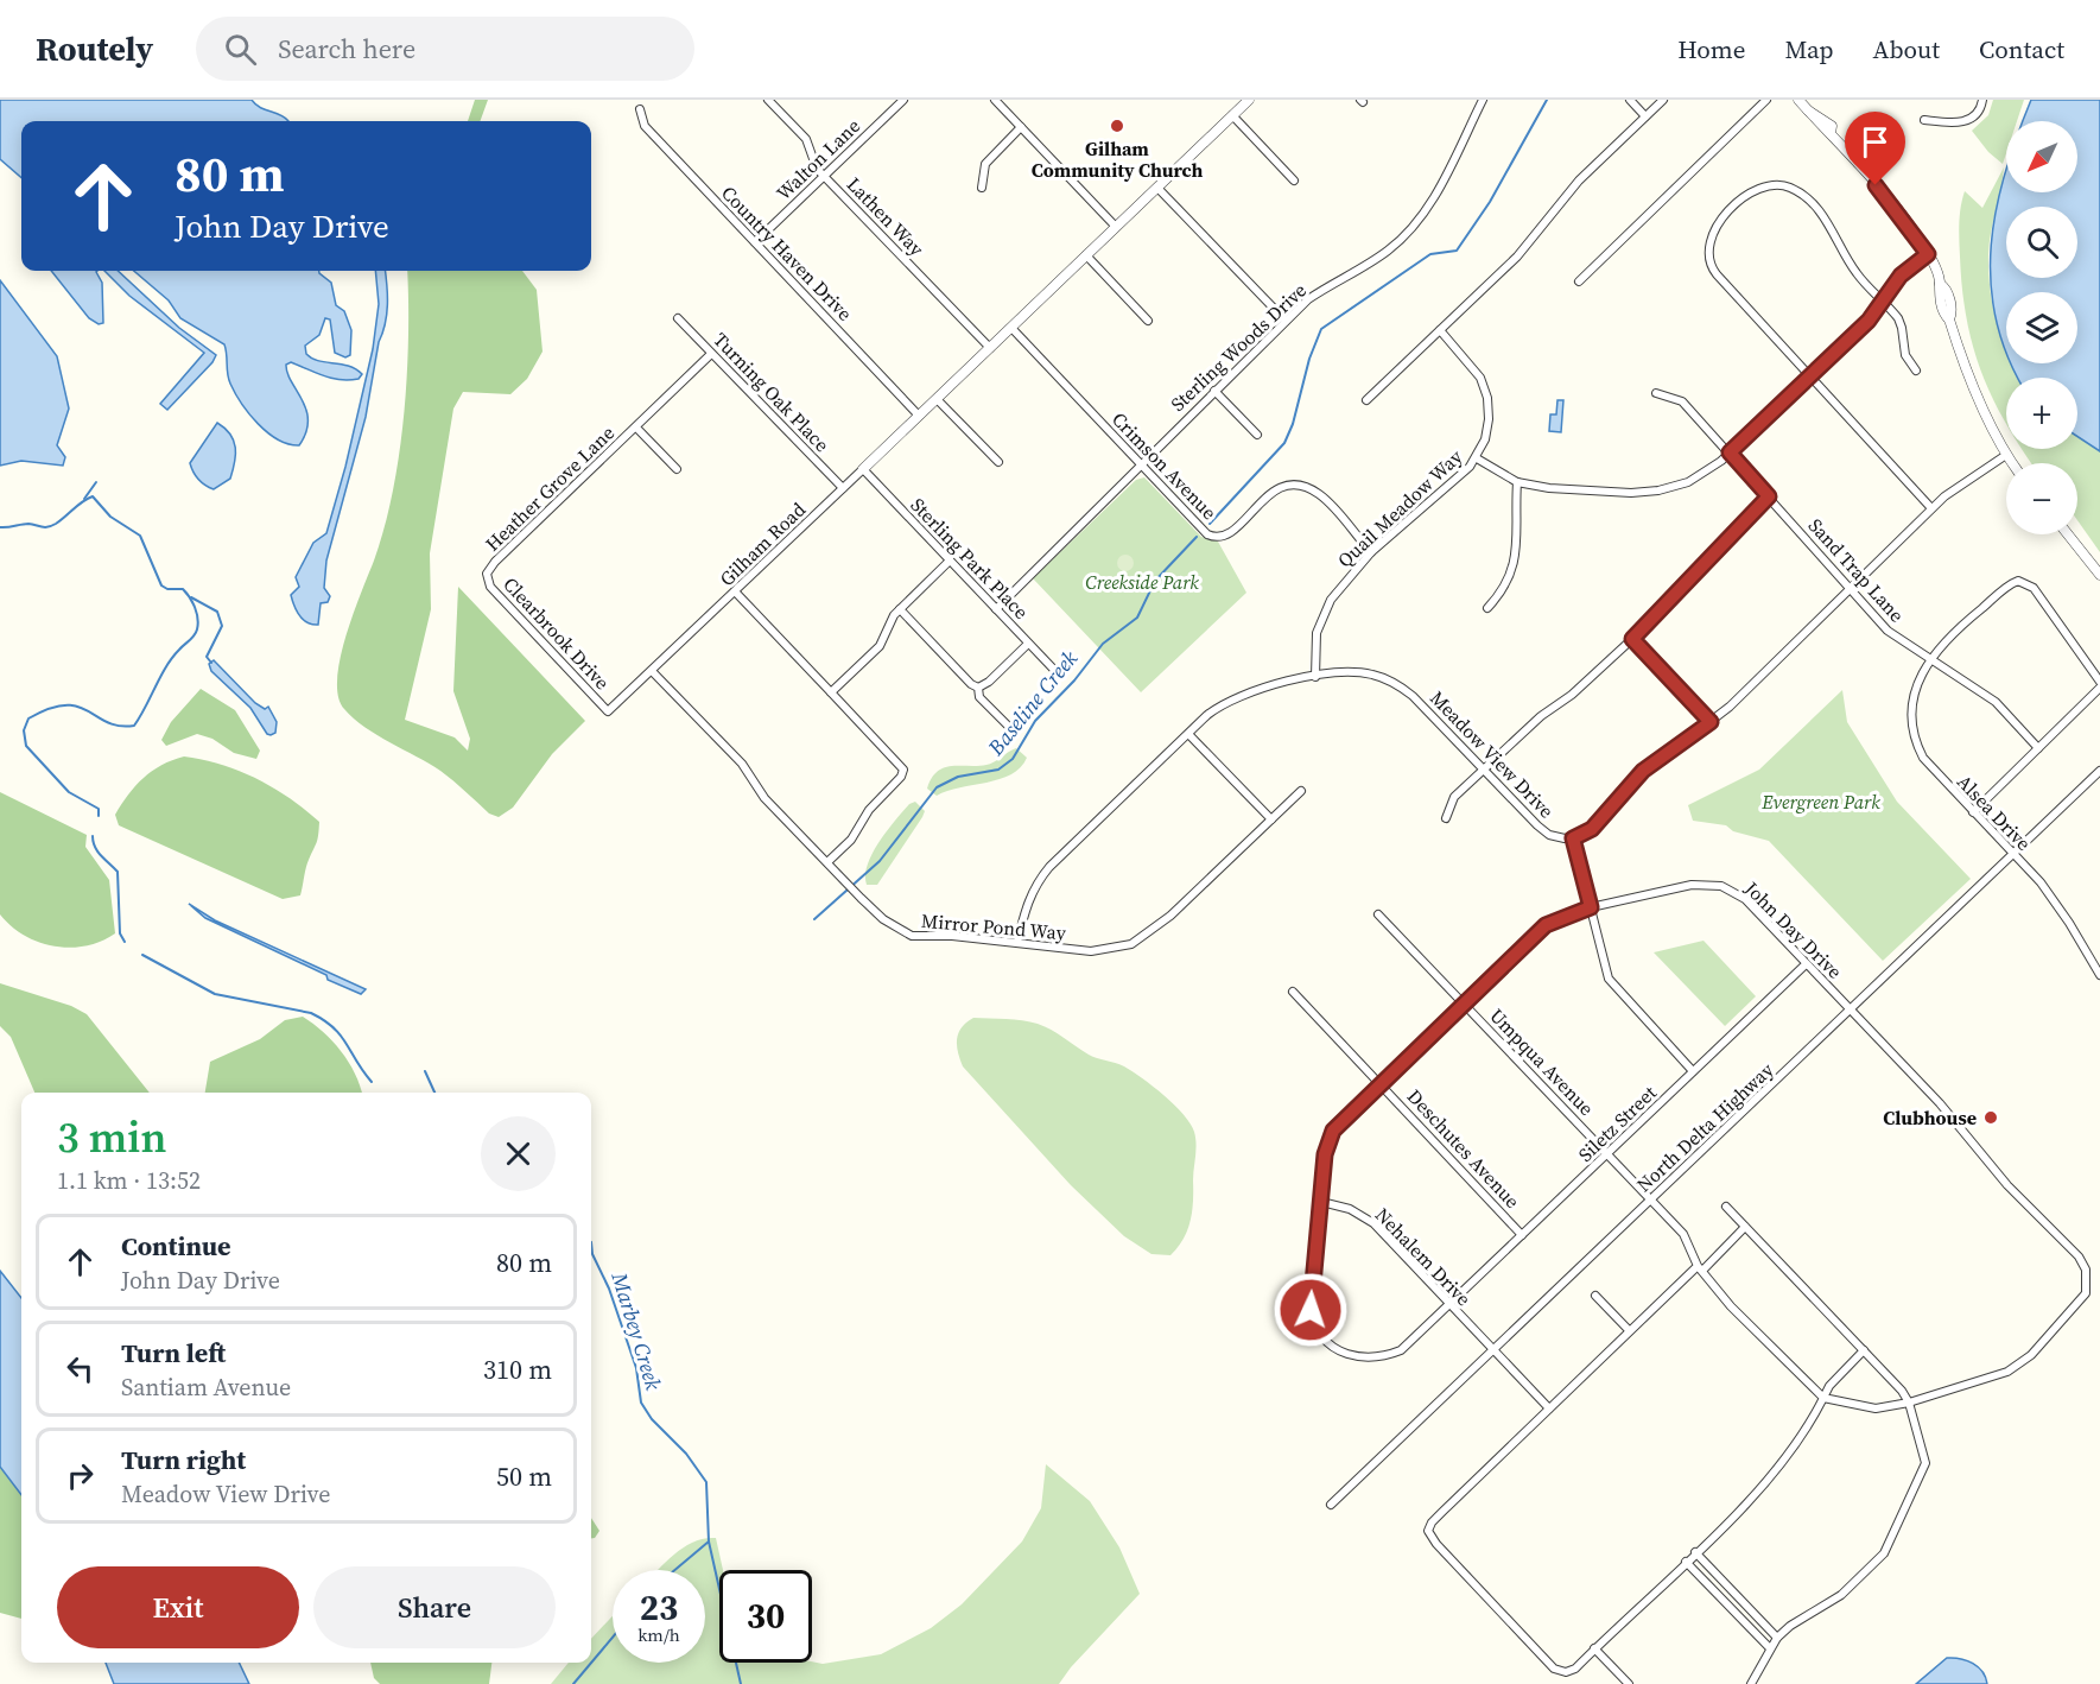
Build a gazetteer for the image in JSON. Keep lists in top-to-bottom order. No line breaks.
{"streets":{"street":["Walton Lane","Lathen Way","Country Haven Drive","Sterling Woods Drive","Turning Oak Place","Crimson Avenue","Heather Grove Lane","Quail Meadow Way","Gilham Road","Sterling Park Place","Sand Trap Lane","Clearbrook Drive","Meadow View Drive","Alsea Drive","Mirror Pond Way","John Day Drive","Umpqua Avenue","Siletz Street","North Delta Highway","Deschutes Avenue","Nehalem Drive"]},"crossings":[["Walton Lane","Lathen Way"],["Walton Lane","Country Haven Drive"],["Lathen Way","Gilham Road"],["Country Haven Drive","Gilham Road"],["Sterling Woods Drive","Crimson Avenue"],["Sterling Woods Drive","Sterling Park Place"],["Turning Oak Place","Heather Grove Lane"],["Turning Oak Place","Gilham Road"],["Crimson Avenue","Quail Meadow Way"],["Crimson Avenue","Gilham Road"],["Heather Grove Lane","Clearbrook Drive"],["Quail Meadow Way","Meadow View Drive"],["Gilham Road","Sterling Park Place"],["Gilham Road","Clearbrook Drive"],["Gilham Road","Mirror Pond Way"],["Sand Trap Lane","Alsea Drive"],["Meadow View Drive","Mirror Pond Way"],["Alsea Drive","North Delta Highway"],["John Day Drive","Umpqua Avenue"],["John Day Drive","Siletz Street"],["John Day Drive","North Delta Highway"],["John Day Drive","Deschutes Avenue"],["John Day Drive","Nehalem Drive"],["Umpqua Avenue","Siletz Street"],["Umpqua Avenue","North Delta Highway"],["Siletz Street","Deschutes Avenue"],["Siletz Street","Nehalem Drive"],["North Delta Highway","Nehalem Drive"]],"water":["Baseline Creek","Marbey Creek"],"parks":["Creekside Park","Evergreen Park"],"places":["Gilham Community Church","Clubhouse"],"north":"bottom left","page":{"header":"Routely","search":"Search here","nav":["Home","Map","About","Contact"],"map_buttons":["+","−"],"turn":["80 m","John Day Drive"],"heading":["3 min","1.1 km · 13:52"],"list":[{"name":"Continue","note":"John Day Drive","value":"80 m"},{"name":"Turn left","note":"Santiam Avenue","value":"310 m"},{"name":"Turn right","note":"Meadow View Drive","value":"50 m"}],"buttons":["Exit","Share"],"speed":"23 km/h","limit":"30"}}
